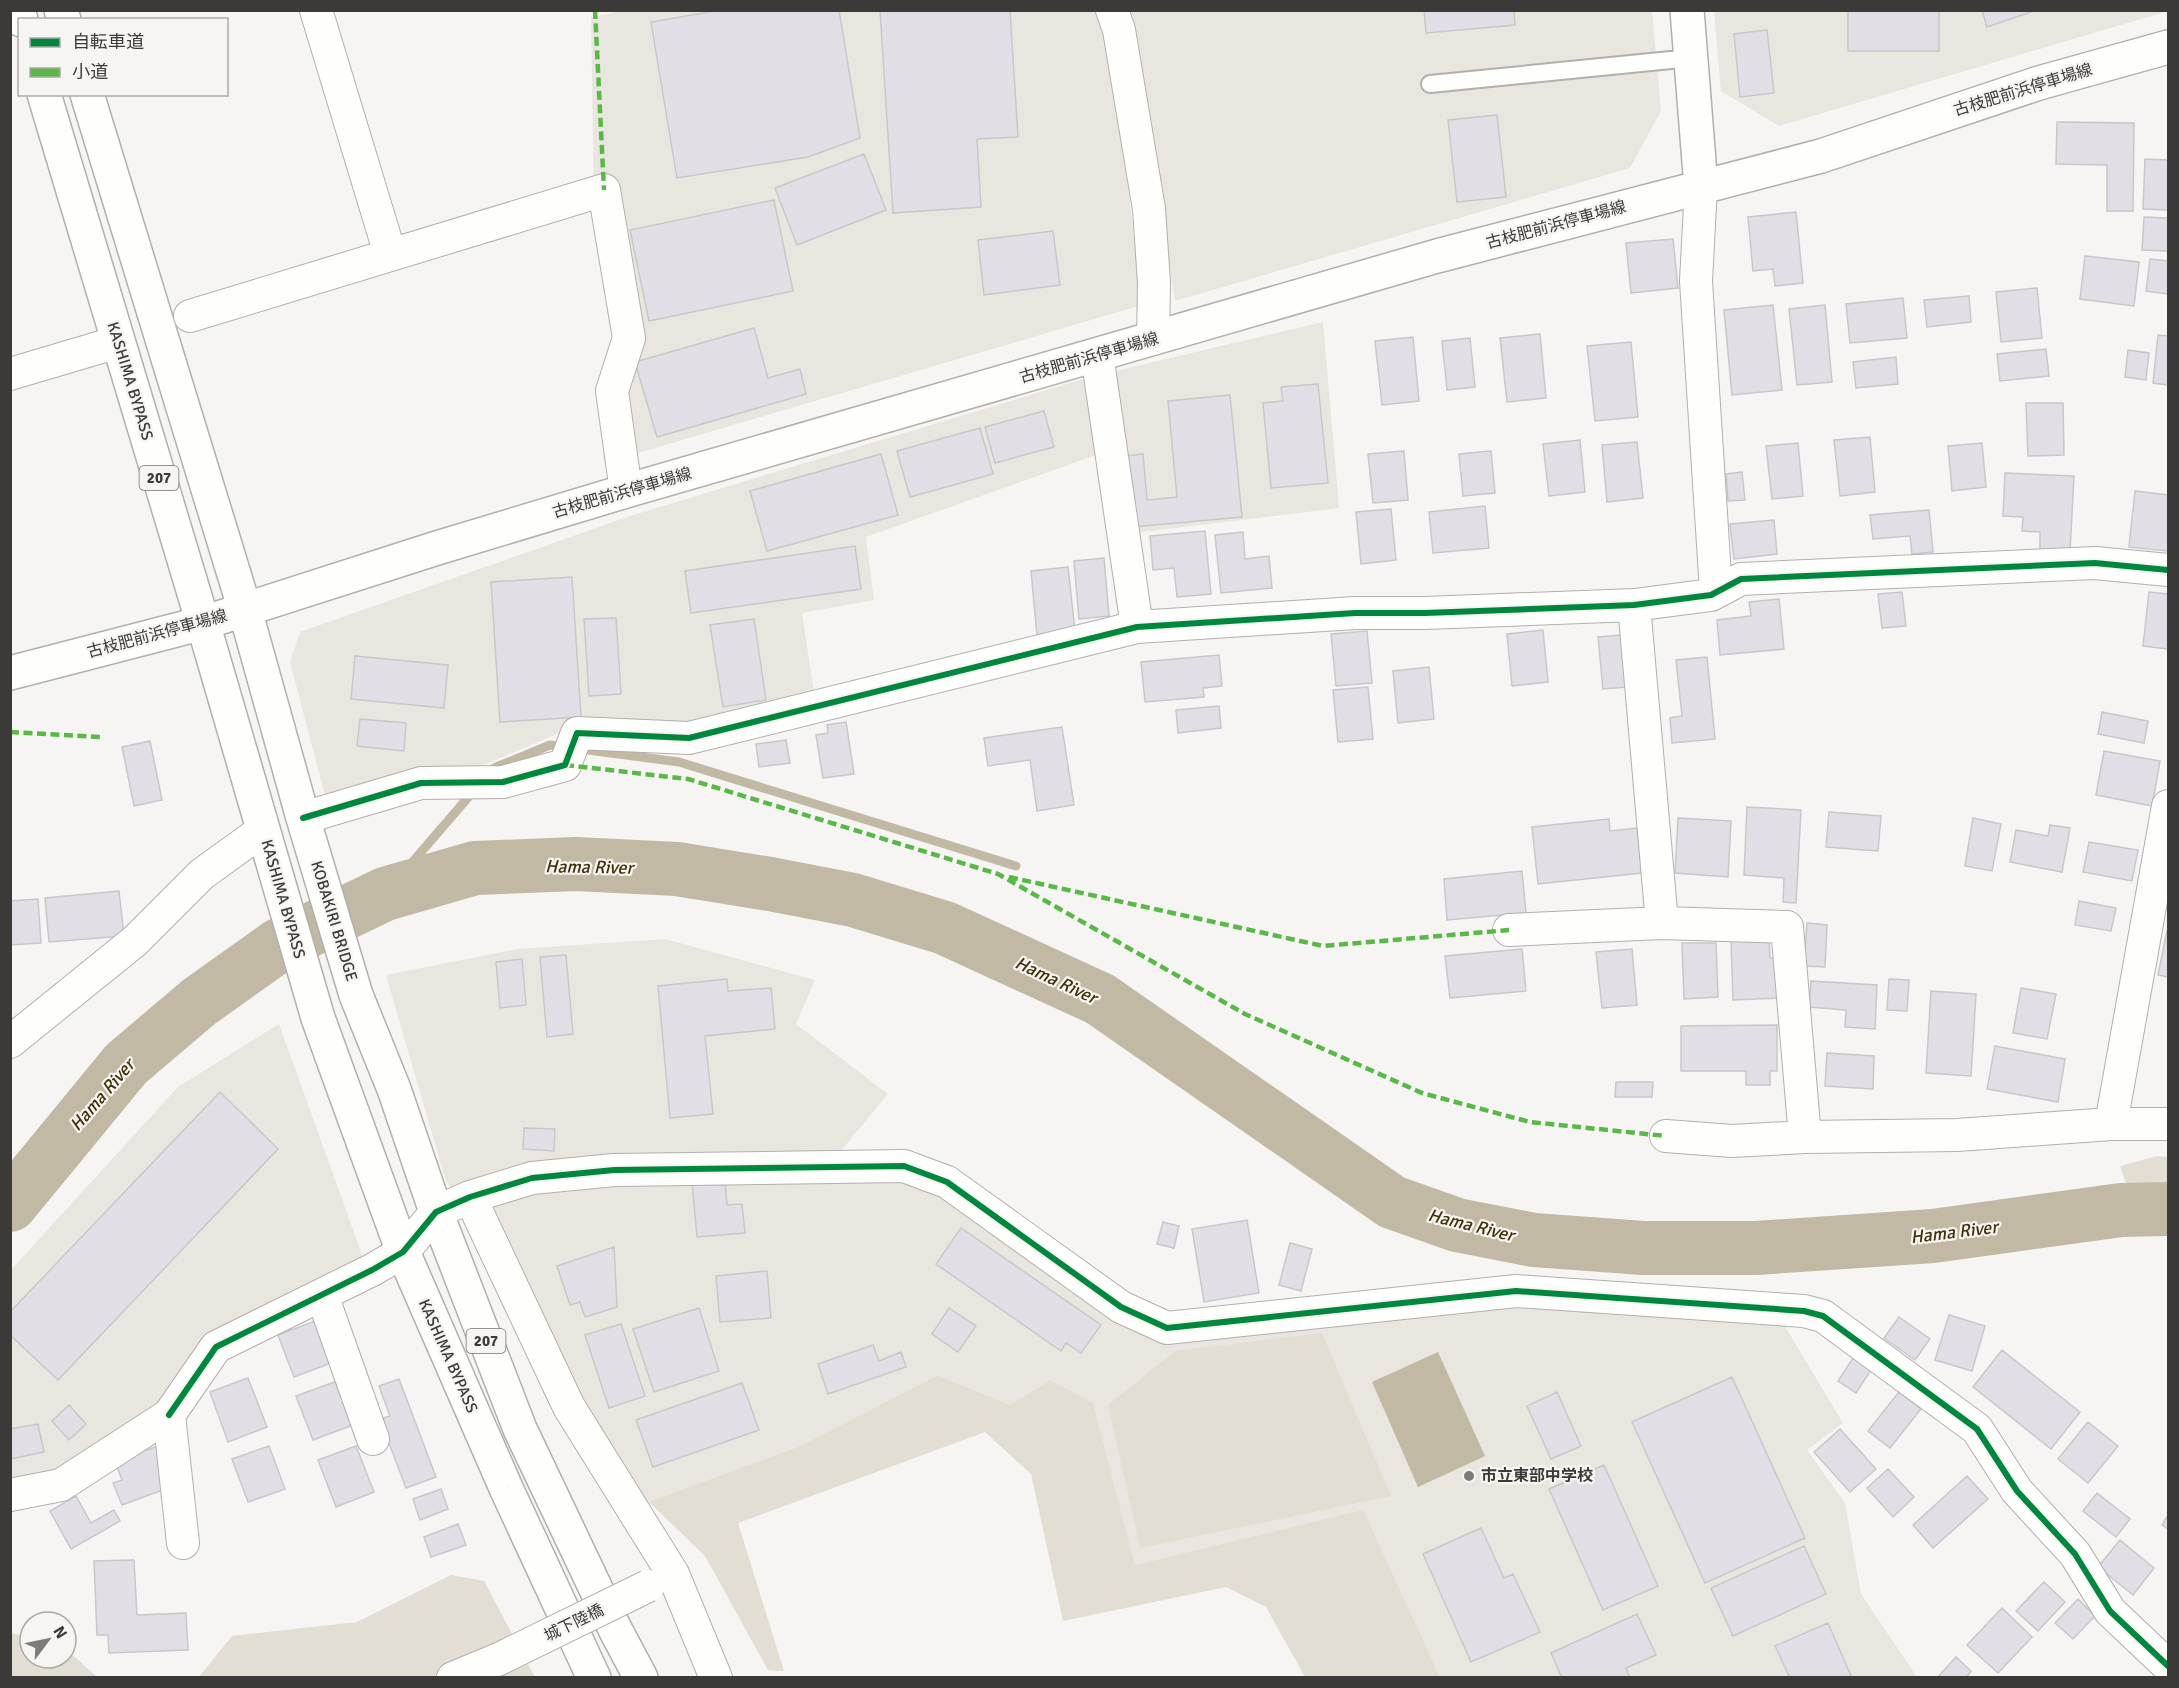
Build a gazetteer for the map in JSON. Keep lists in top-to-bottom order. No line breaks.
{"streets":{"main road":["古枝肥前浜停車場線","KASHIMA BYPASS","207","KOBAKIRI BRIDGE"],"street":["城下陸橋"]},"crossings":[["古枝肥前浜停車場線","KASHIMA BYPASS"],["古枝肥前浜停車場線","207"],["207","KOBAKIRI BRIDGE"]],"water":["Hama River"],"places":["市立東部中学校"],"legend":["自転車道","小道"],"north":"top right"}
